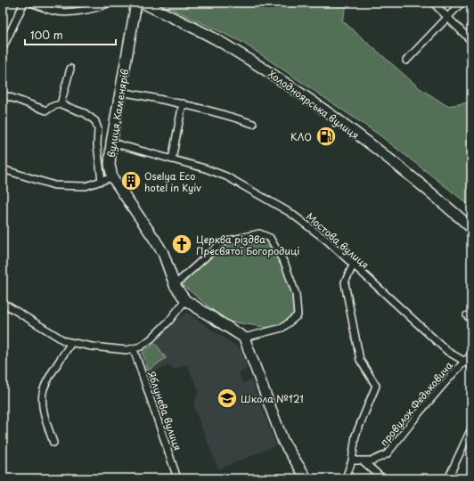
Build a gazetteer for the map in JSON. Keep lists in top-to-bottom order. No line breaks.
{"streets":{"street":["Холодноярська вулиця","вулиця Каменярів","Мостова вулиця","провулок Федьковича","Яблунева вулиця"]},"crossings":[["вулиця Каменярів","Мостова вулиця"],["Мостова вулиця","провулок Федьковича"]],"places":{"fuel station":["КЛО"],"building":["Oselya Eco hotel in Kyiv"],"church":["Церква різдва Пресвятої Богородиці"],"school or university":["Школа №121"]},"scale_bar":"100 m"}
